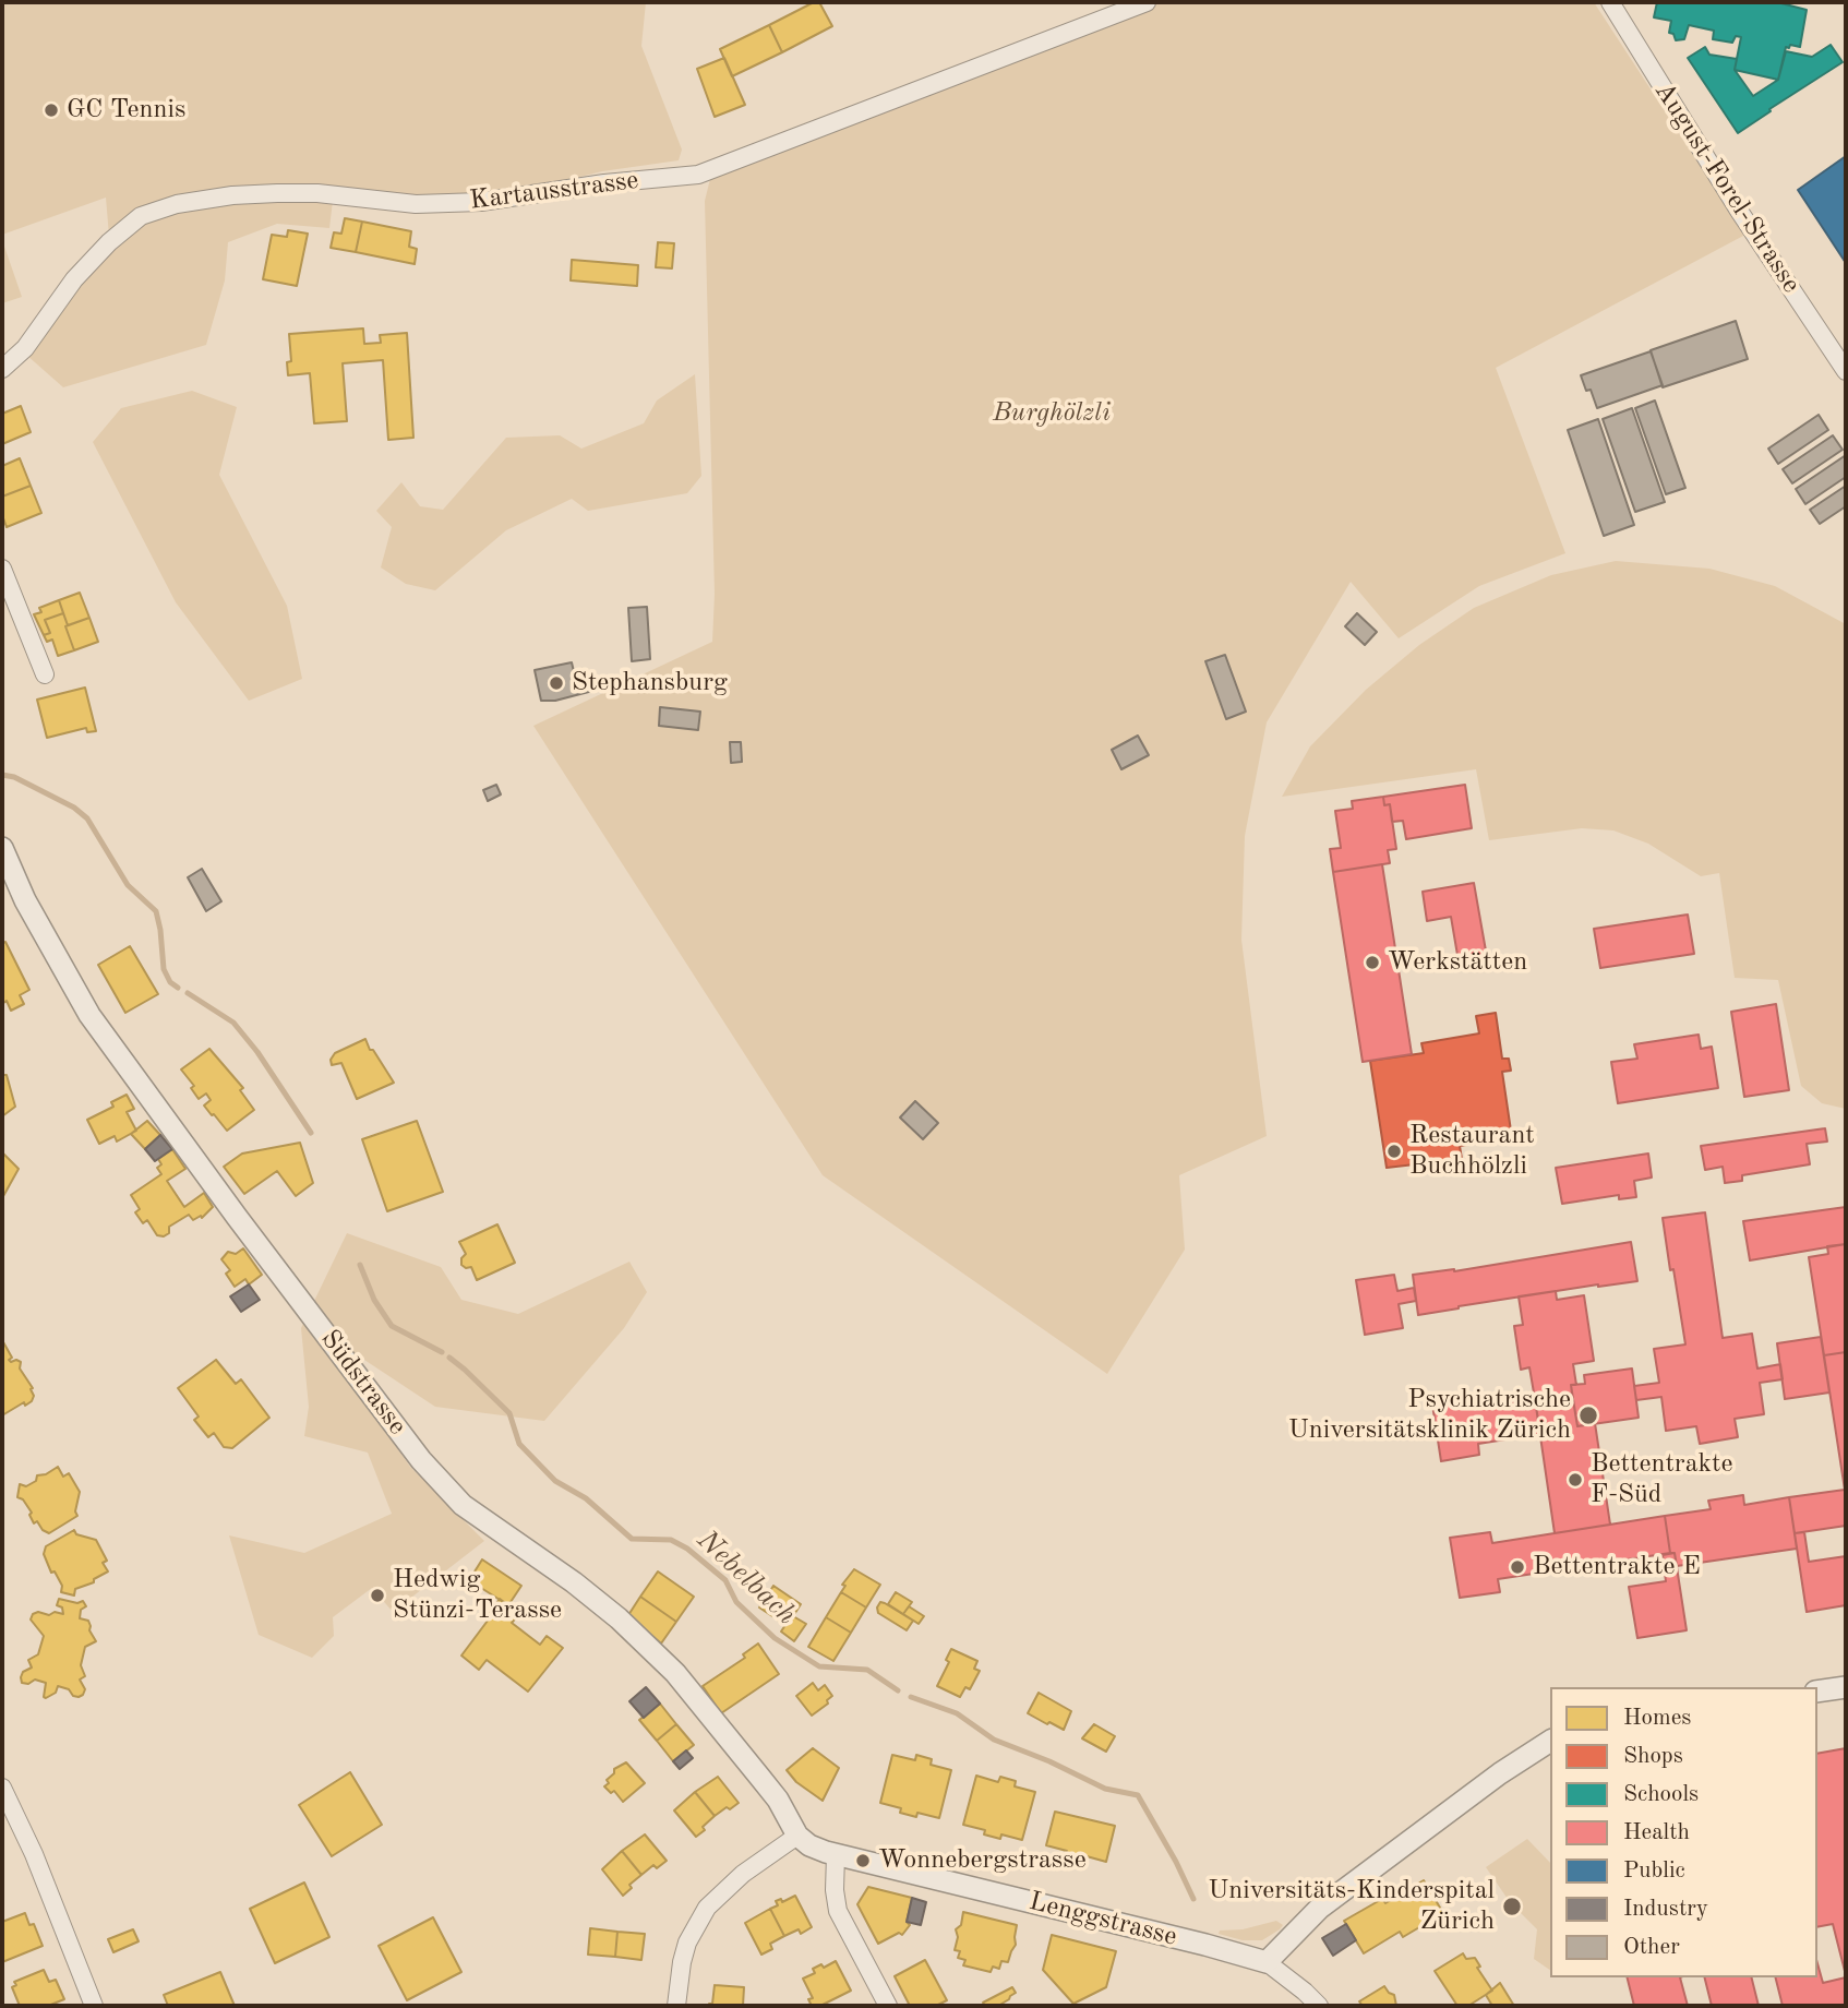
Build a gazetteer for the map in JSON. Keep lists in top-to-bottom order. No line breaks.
{"streets":{"street":["August-Forel-Strasse","Kartausstrasse","Südstrasse","Lenggstrasse"]},"crossings":[["Südstrasse","Lenggstrasse"]],"water":["Nebelbach"],"parks":["Burghölzli"],"places":["GC Tennis","Stephansburg","Werkstätten","Restaurant Buchhölzli","Psychiatrische Universitätsklinik Zürich","Bettentrakte F-Süd","Bettentrakte E","Hedwig Stünzi-Terasse","Wonnebergstrasse","Universitäts-Kinderspital Zürich"],"legend":["Homes","Shops","Schools","Health","Public","Industry","Other"]}
